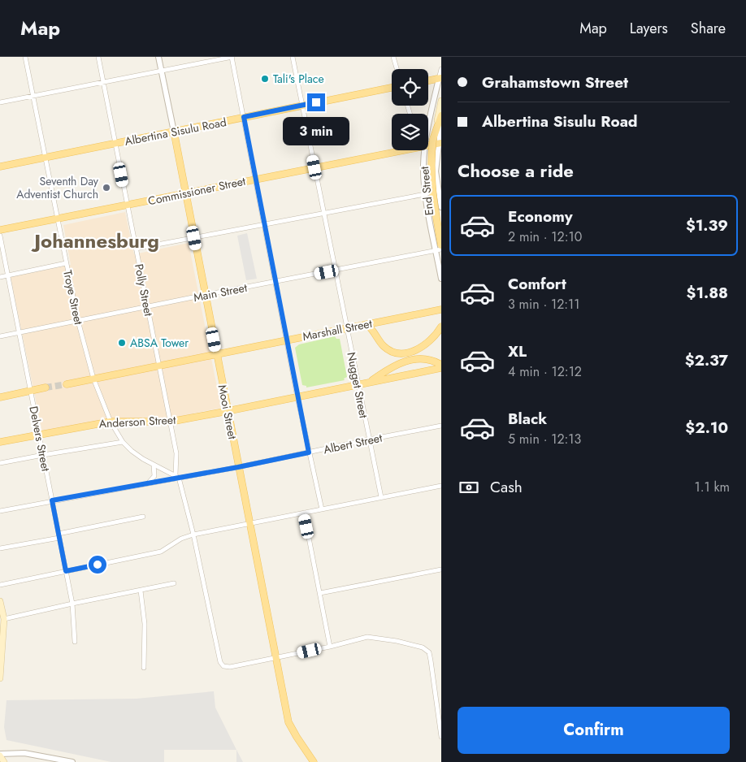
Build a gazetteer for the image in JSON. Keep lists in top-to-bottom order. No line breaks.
{"streets":{"main road":["Albertina Sisulu Road","Commissioner Street","Marshall Street","Mooi Street","Anderson Street"],"street":["End Street","Polly Street","Main Street","Troye Street","Nugget Street","Delvers Street","Albert Street"]},"crossings":[["Albertina Sisulu Road","Polly Street"],["Albertina Sisulu Road","Troye Street"],["Albertina Sisulu Road","Nugget Street"],["Albertina Sisulu Road","Mooi Street"],["Commissioner Street","End Street"],["Commissioner Street","Polly Street"],["Commissioner Street","Troye Street"],["Commissioner Street","Nugget Street"],["Commissioner Street","Mooi Street"],["End Street","Main Street"],["Polly Street","Main Street"],["Polly Street","Troye Street"],["Polly Street","Marshall Street"],["Polly Street","Mooi Street"],["Polly Street","Anderson Street"],["Polly Street","Albert Street"],["Main Street","Troye Street"],["Main Street","Nugget Street"],["Main Street","Mooi Street"],["Main Street","Delvers Street"],["Troye Street","Marshall Street"],["Troye Street","Anderson Street"],["Troye Street","Albert Street"],["Marshall Street","Nugget Street"],["Marshall Street","Mooi Street"],["Nugget Street","Anderson Street"],["Nugget Street","Albert Street"],["Mooi Street","Anderson Street"],["Mooi Street","Albert Street"],["Anderson Street","Delvers Street"],["Delvers Street","Albert Street"]],"districts":["Johannesburg"],"places":["Tali's Place","Seventh Day Adventist Church","ABSA Tower"],"page":{"header":"Map","nav":["Map","Layers","Share"],"banner":["Grahamstown Street","Albertina Sisulu Road"],"bubble":"3 min","heading":"Choose a ride","list":[{"name":"Economy","note":"2 min · 12:10","value":"$1.39"},{"name":"Comfort","note":"3 min · 12:11","value":"$1.88"},{"name":"XL","note":"4 min · 12:12","value":"$2.37"},{"name":"Black","note":"5 min · 12:13","value":"$2.10"}],"pay":["Cash","1.1 km"],"buttons":"Confirm"}}
